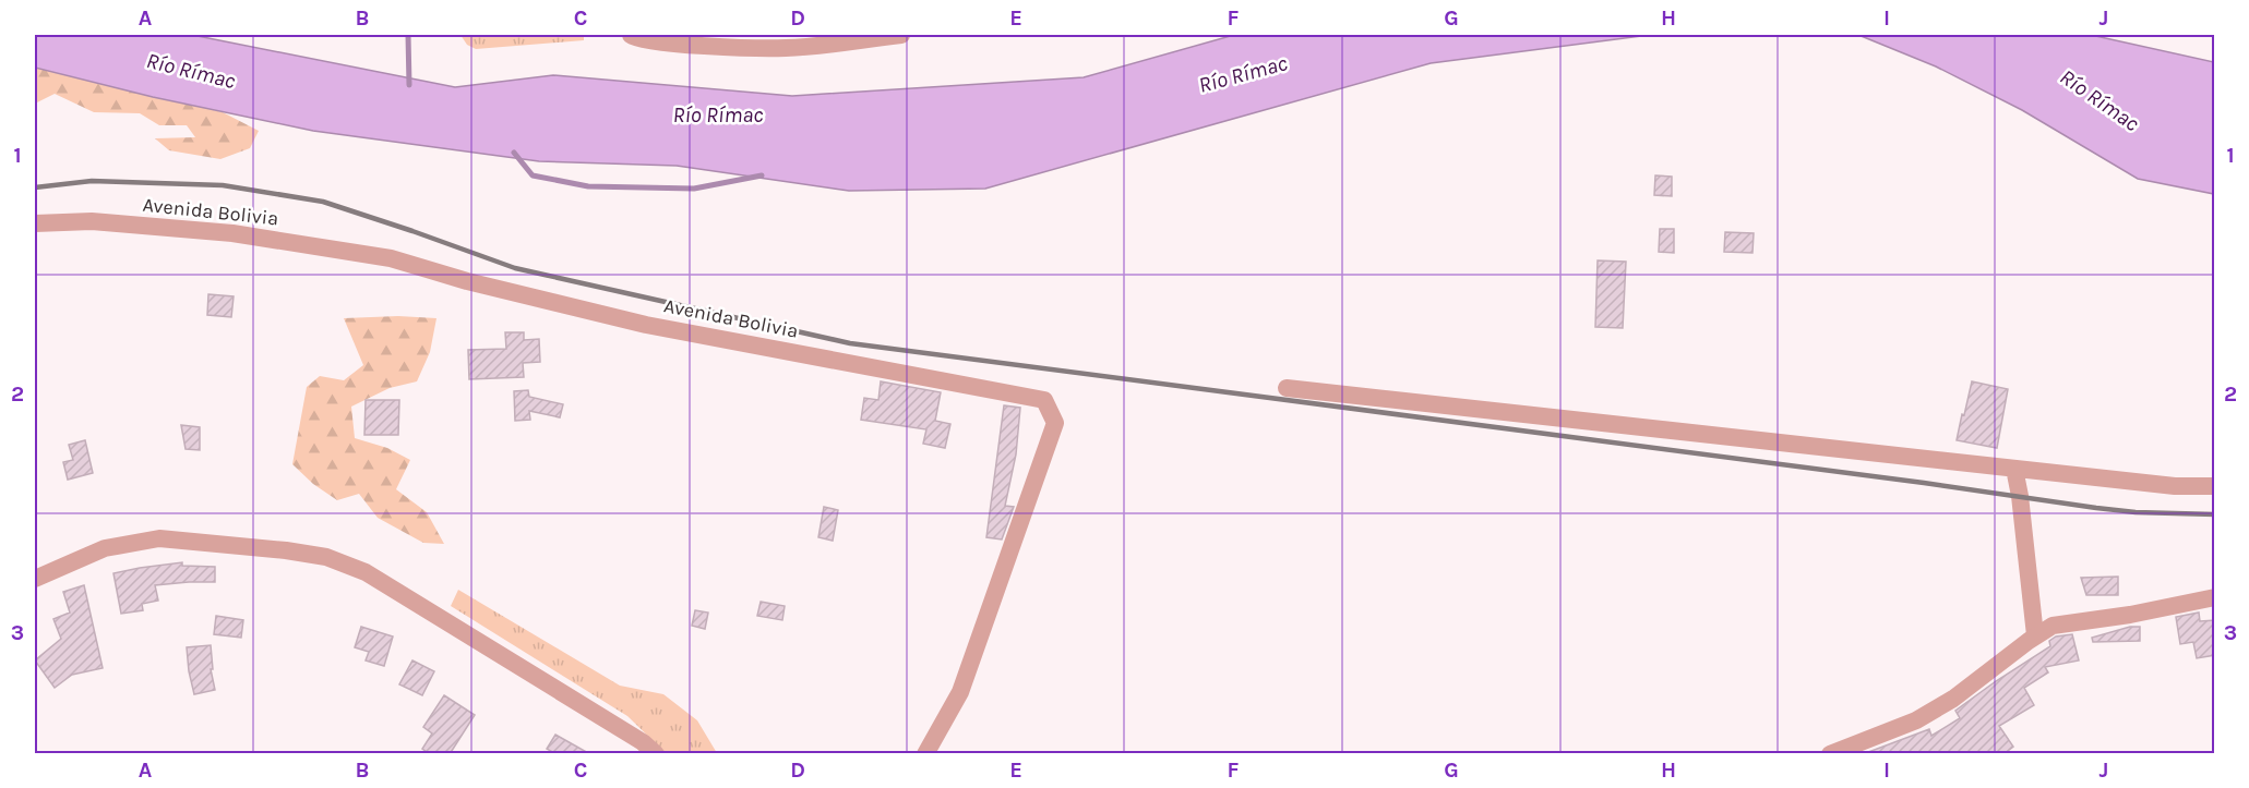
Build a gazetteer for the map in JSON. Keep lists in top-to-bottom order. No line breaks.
{"streets":{"street":["Avenida Bolivia"]},"water":["Río Rímac"],"grid":{"columns":["A","B","C","D","E","F","G","H","I","J"],"rows":["1","2","3"]}}
